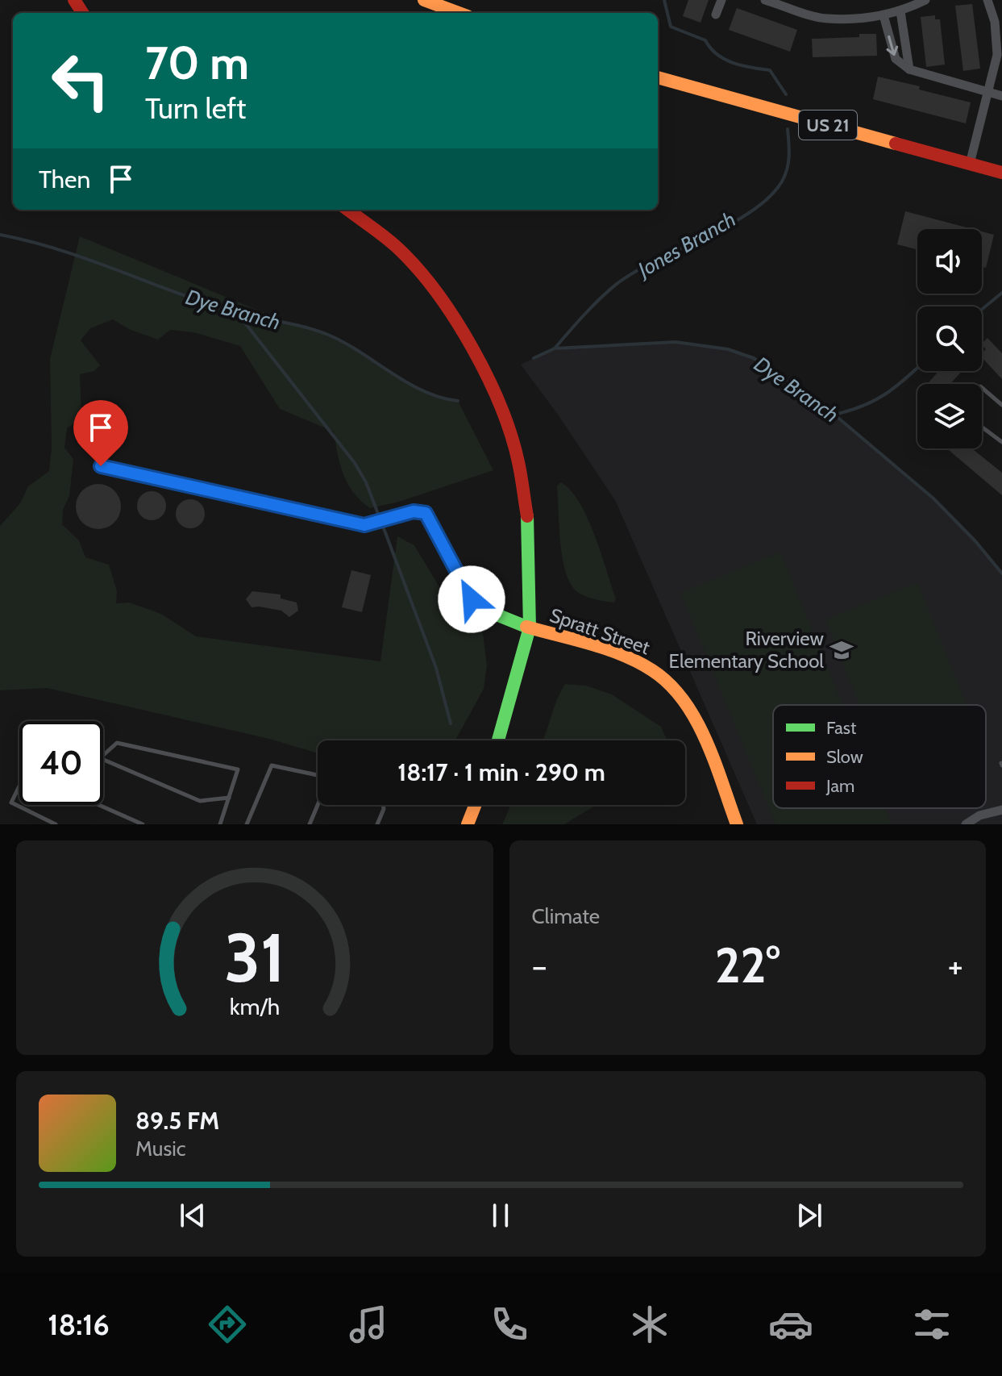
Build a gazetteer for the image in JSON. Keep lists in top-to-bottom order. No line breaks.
{"streets":{"main road":["US 21","Spratt Street"]},"water":["Jones Branch","Dye Branch"],"places":{"school or university":["Riverview Elementary School"]},"legend":["Fast","Slow","Jam"],"page":{"turn":["70 m","Turn left"],"then":"Then","limit":"40","trip":"18:17 · 1 min · 290 m","tile":"Climate","heat":["−","22°","+"],"song":["89.5 FM","Music"],"tabs":"18:16","gauge":["31","km/h"]}}
